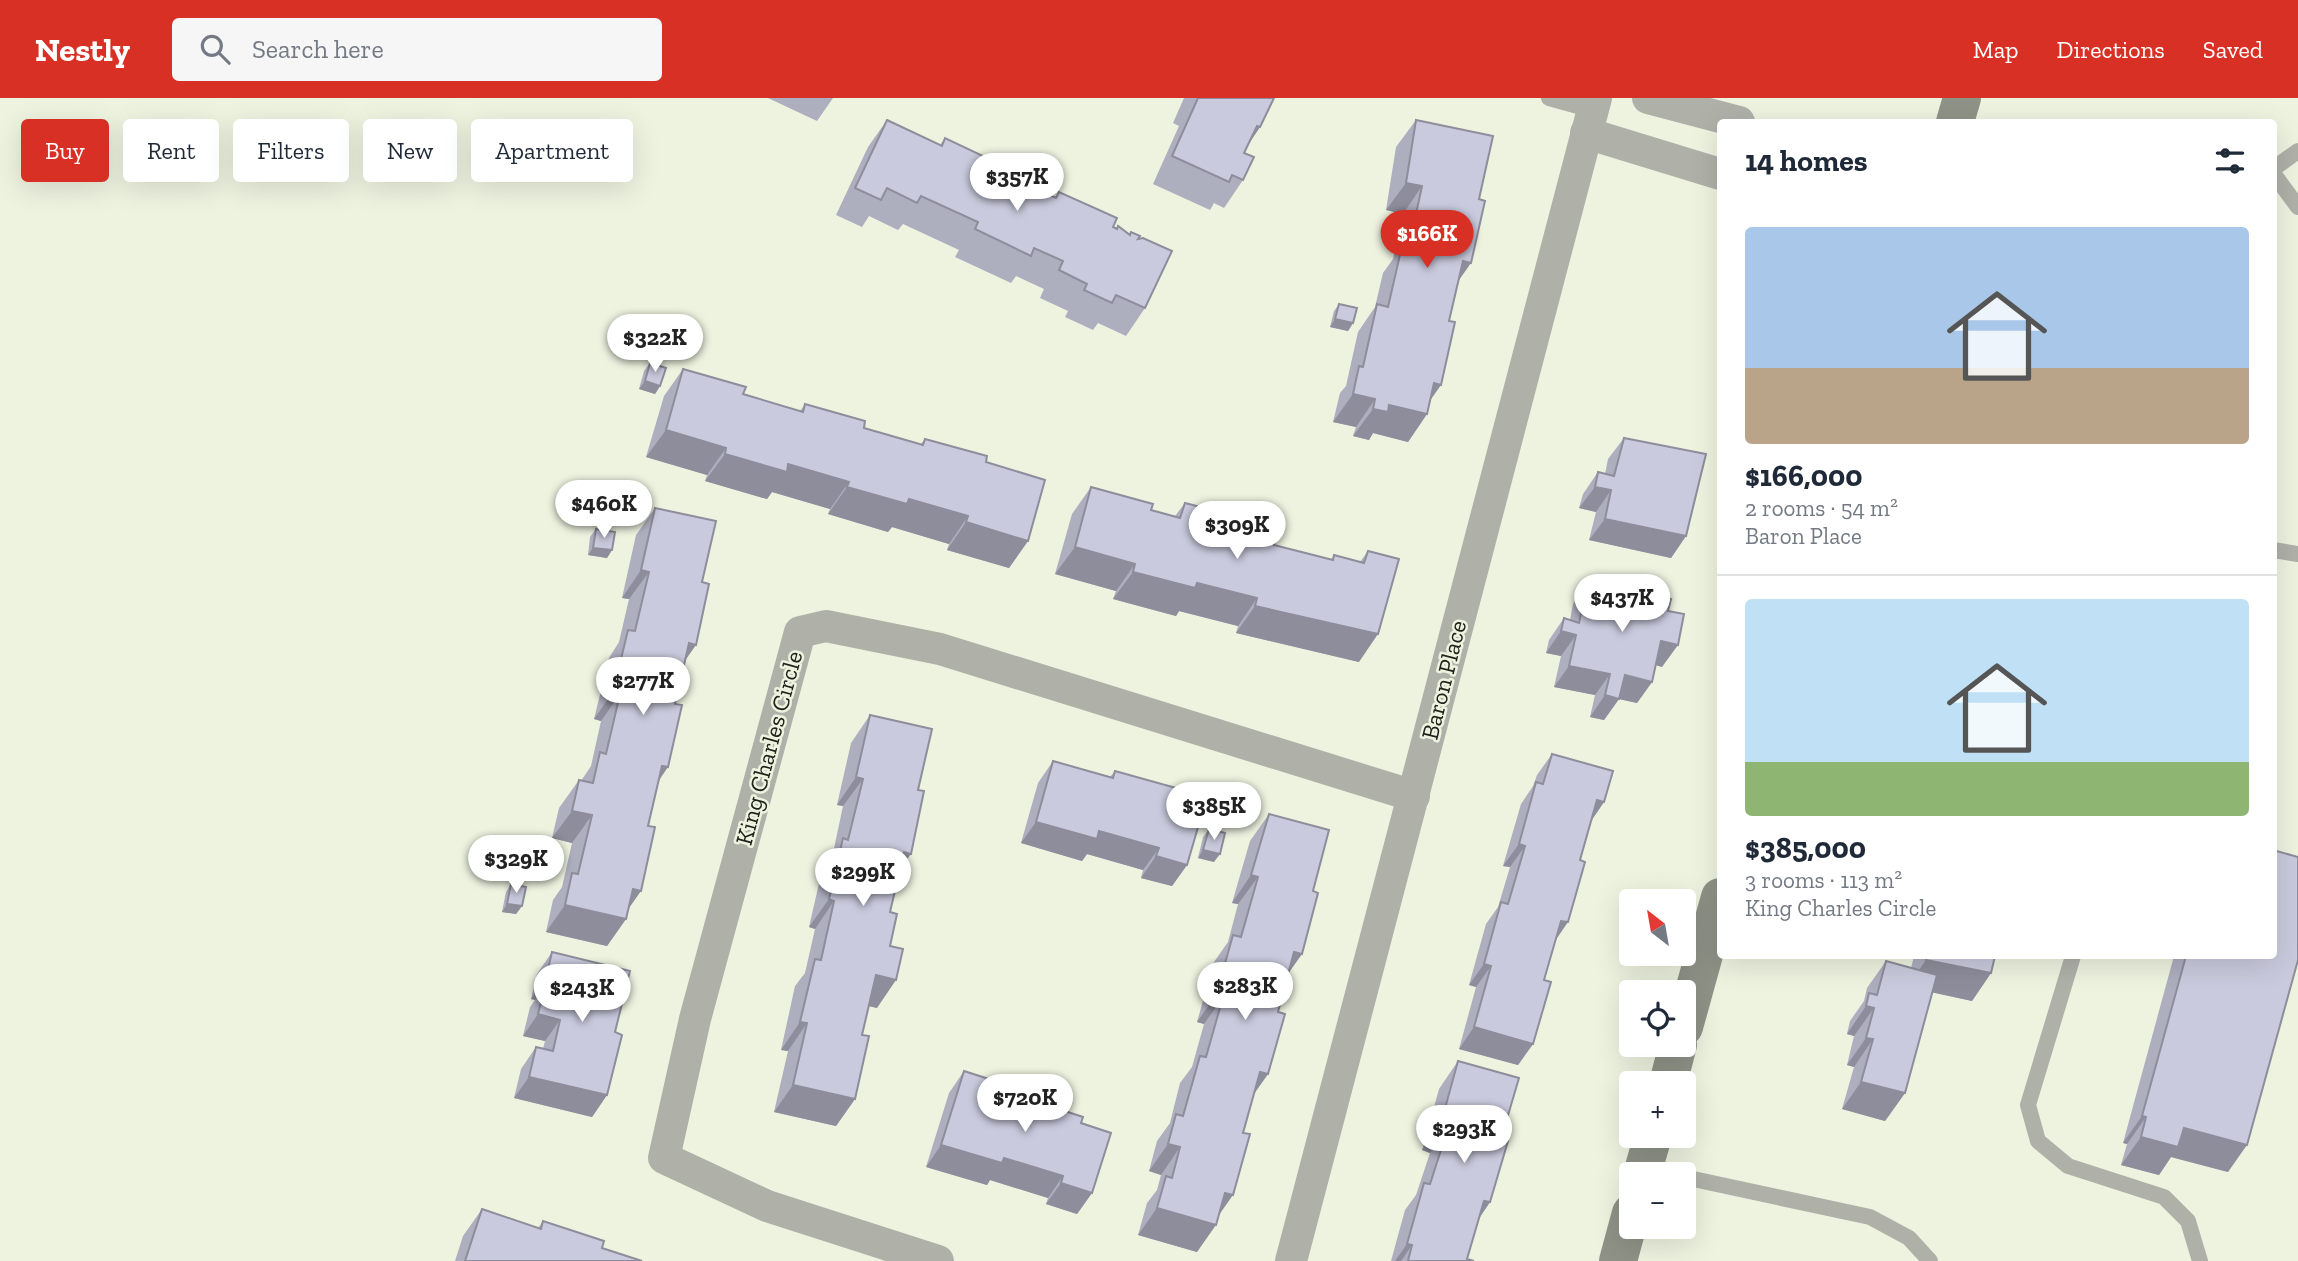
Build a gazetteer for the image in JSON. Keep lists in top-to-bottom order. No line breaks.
{"streets":{"street":["Baron Place","King Charles Circle"]},"crossings":[["Baron Place","King Charles Circle"]],"north":"top left","page":{"header":"Nestly","search":"Search here","nav":["Map","Directions","Saved"],"chip":["Buy","Rent","Filters","New","Apartment"],"heading":"14 homes","price":["$357K","$166K","$322K","$460K","$309K","$437K","$277K","$385K","$329K","$299K","$283K","$243K","$720K","$293K"],"list":[{"name":"$166,000","note":"2 rooms · 54 m² · Baron Place"},{"name":"$385,000","note":"3 rooms · 113 m² · King Charles Circle"}],"map_buttons":["+","−"]}}
